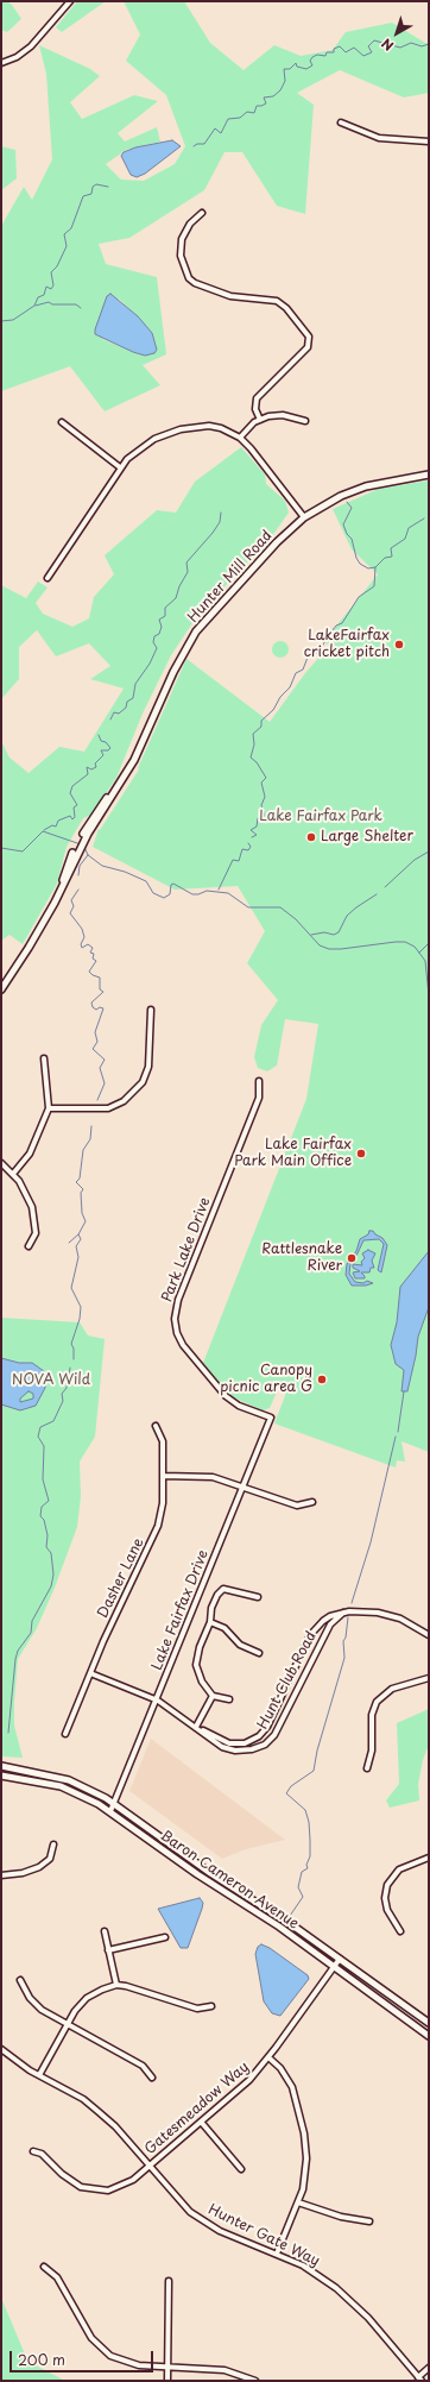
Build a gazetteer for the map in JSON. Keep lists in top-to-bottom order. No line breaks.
{"streets":{"main road":["Hunter Mill Road","Baron Cameron Avenue"],"street":["Park Lake Drive","Dasher Lane","Lake Fairfax Drive","Hunt Club Road","Gatesmeadow Way","Hunter Gate Way"]},"crossings":[["Park Lake Drive","Lake Fairfax Drive"],["Dasher Lane","Hunt Club Road"],["Lake Fairfax Drive","Hunt Club Road"],["Lake Fairfax Drive","Baron Cameron Avenue"],["Baron Cameron Avenue","Gatesmeadow Way"],["Gatesmeadow Way","Hunter Gate Way"]],"parks":["Lake Fairfax Park","NOVA Wild"],"places":["LakeFairfax cricket pitch","Large Shelter","Lake Fairfax Park Main Office","Rattlesnake River","Canopy picnic area G"],"scale_bar":"200 m","north":"bottom left"}
